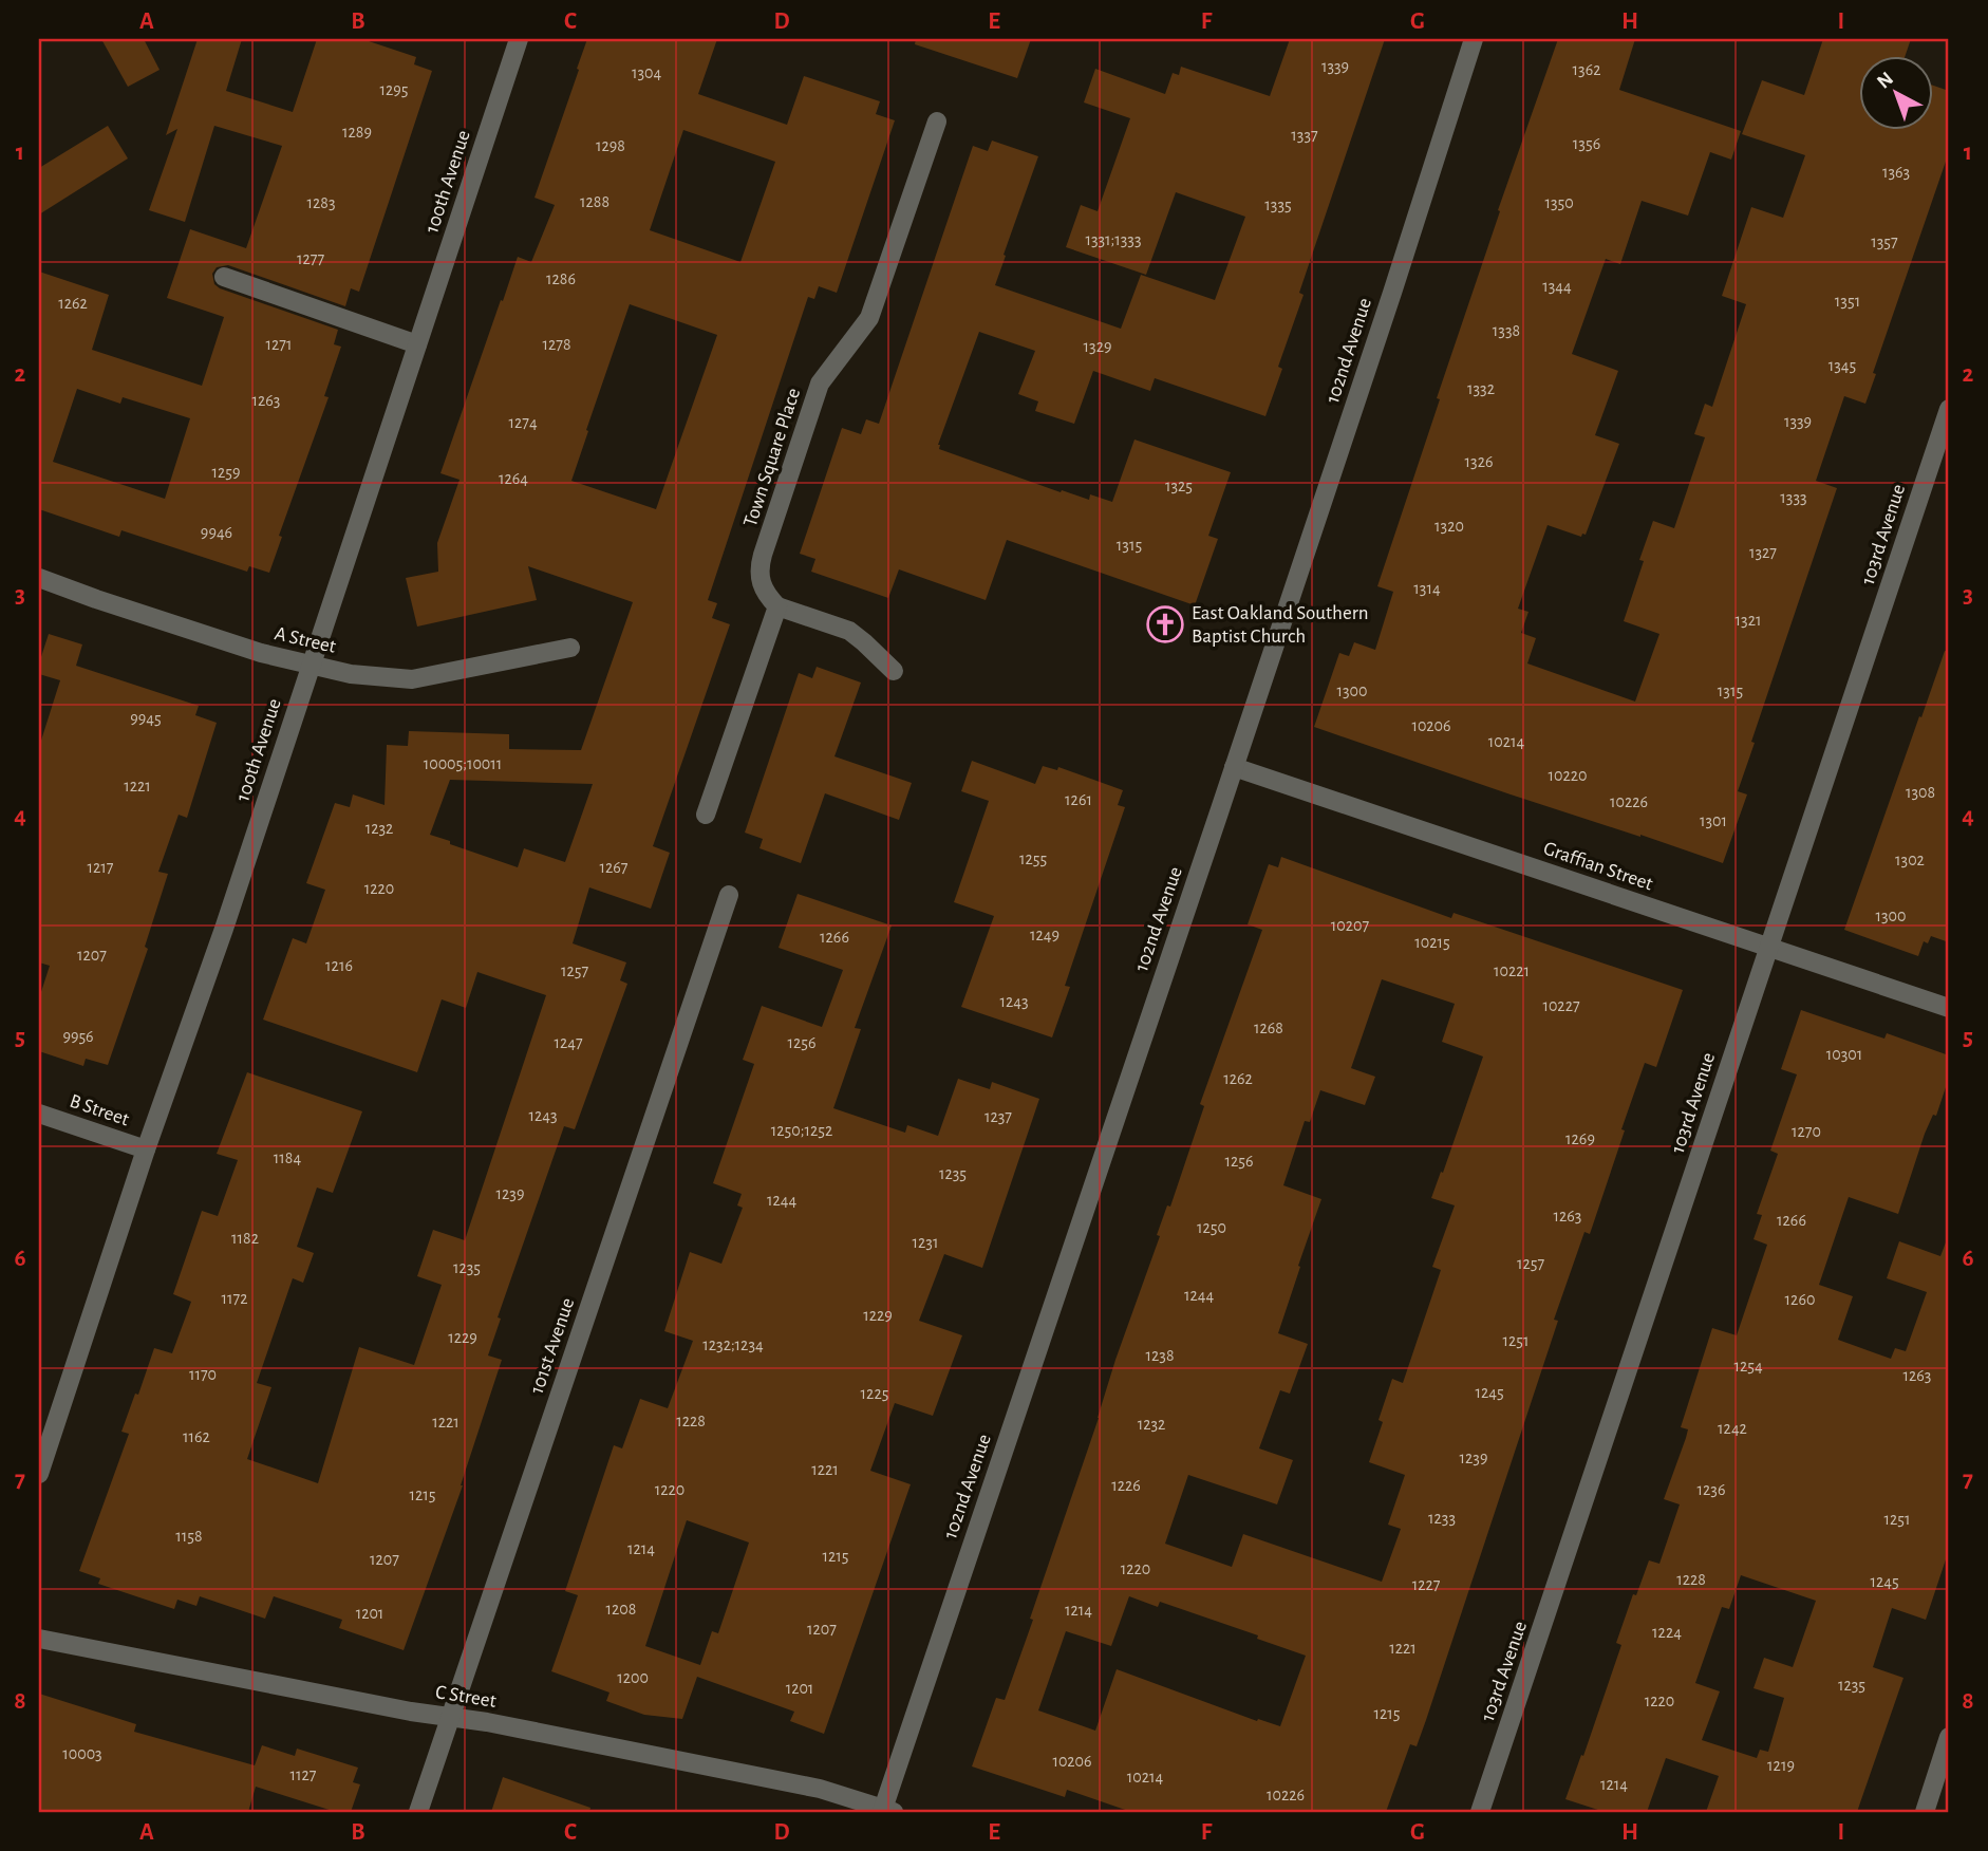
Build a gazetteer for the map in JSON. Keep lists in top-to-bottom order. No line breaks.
{"streets":{"street":["100th Avenue","102nd Avenue","Town Square Place","103rd Avenue","A Street","Graffian Street","B Street","101st Avenue","C Street"]},"crossings":[["100th Avenue","A Street"],["100th Avenue","B Street"],["102nd Avenue","Graffian Street"],["102nd Avenue","C Street"],["103rd Avenue","Graffian Street"],["101st Avenue","C Street"]],"places":{"church":["East Oakland Southern Baptist Church"]},"house_numbers":["1339","1362","1304","1295","1289","1337","1356","1298","1363","1288","1283","1350","1335","1331;1333","1357","1277","1286","1344","1351","1262","1338","1271","1278","1329","1345","1332","1263","1339","1274","1326","1259","1264","1325","1333","1320","9946","1315","1327","1314","1321","1300","1315","9945","10206","10214","10005;10011","10220","1221","1308","1261","10226","1301","1232","1255","1302","1217","1267","1220","1300","10207","1249","1266","10215","1207","1216","1257","10221","1243","10227","1268","9956","1247","1256","10301","1262","1243","1237","1250;1252","1270","1269","1184","1256","1235","1239","1244","1263","1266","1250","1182","1231","1257","1235","1244","1172","1260","1229","1229","1251","1232;1234","1238","1254","1170","1263","1245","1225","1228","1221","1232","1242","1162","1239","1221","1226","1220","1236","1215","1233","1251","1158","1214","1215","1207","1220","1228","1245","1227","1208","1214","1201","1207","1224","1221","1200","1235","1201","1220","1215","10003","10206","1219","1127","10214","1214","10226"],"north":"top left","grid":{"columns":["A","B","C","D","E","F","G","H","I"],"rows":["1","2","3","4","5","6","7","8"]}}
